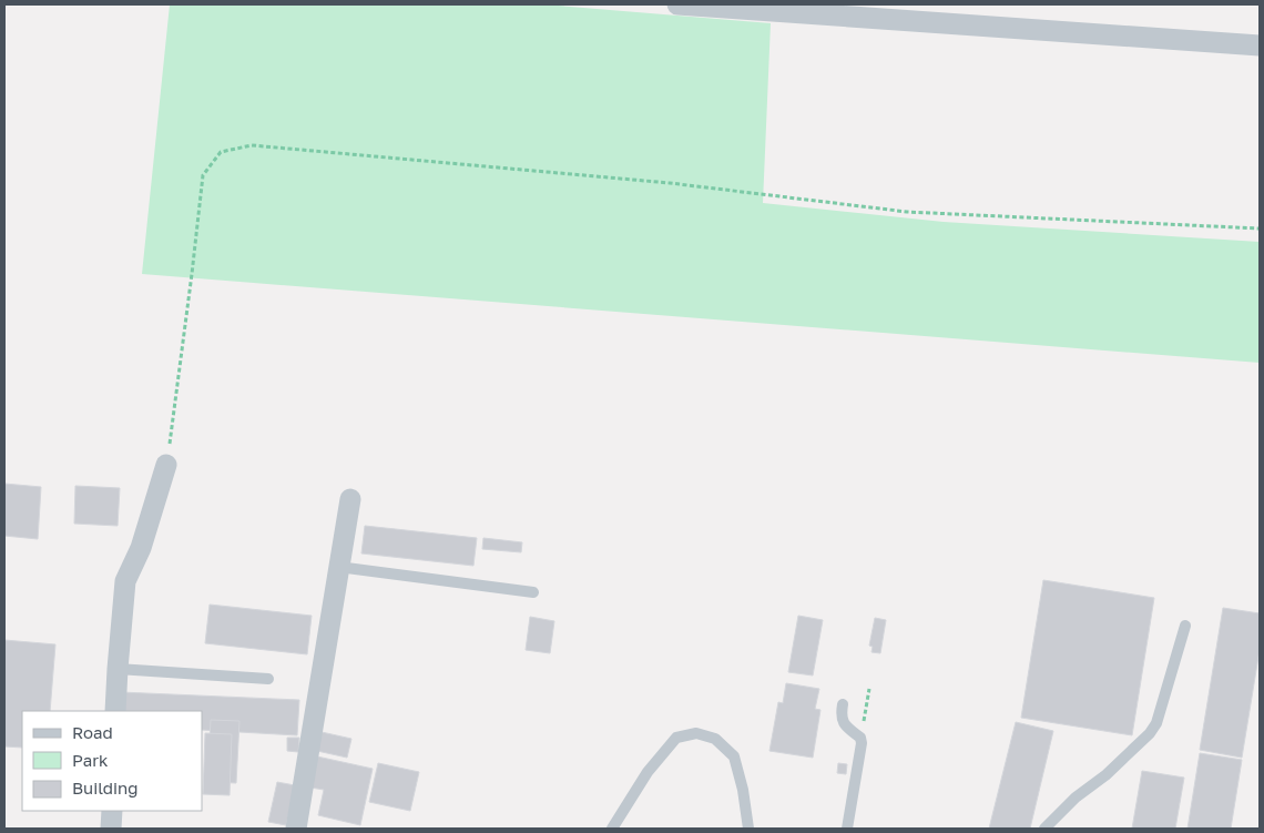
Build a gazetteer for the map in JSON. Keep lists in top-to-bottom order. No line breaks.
{"legend":["Road","Park","Building"]}
